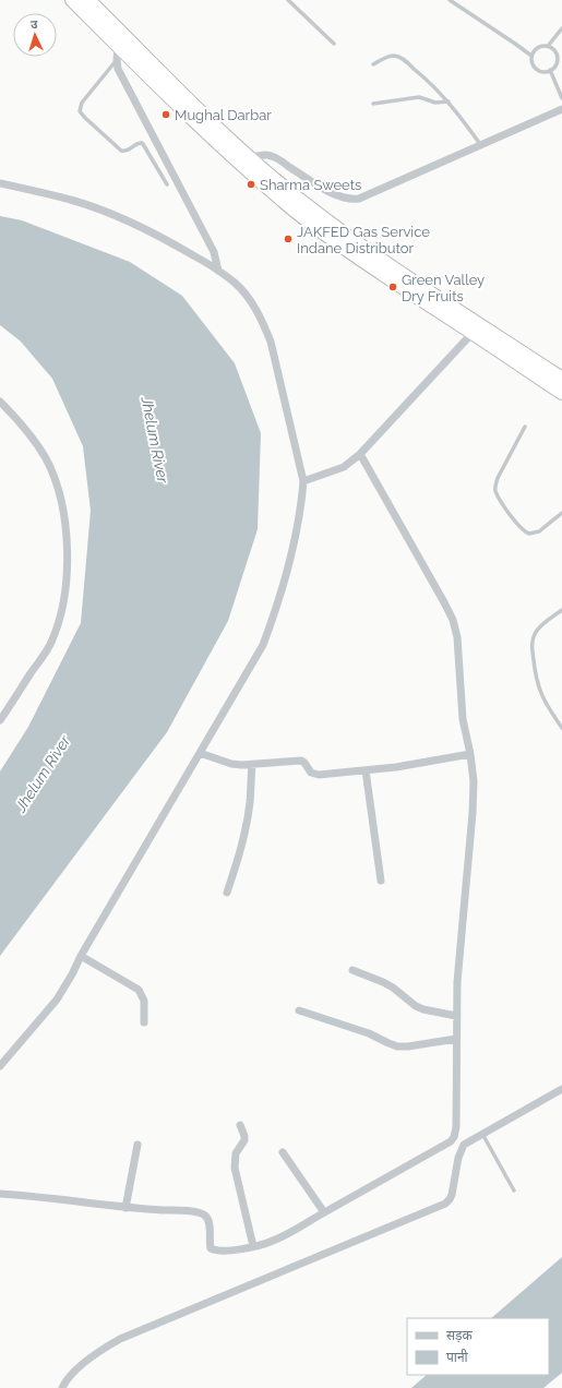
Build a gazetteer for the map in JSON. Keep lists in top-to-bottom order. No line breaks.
{"water":["Jhelum River"],"places":["Mughal Darbar","Sharma Sweets","JAKFED Gas Service Indane Distributor","Green Valley Dry Fruits"],"legend":["सड़क","पानी"],"north":"top"}
